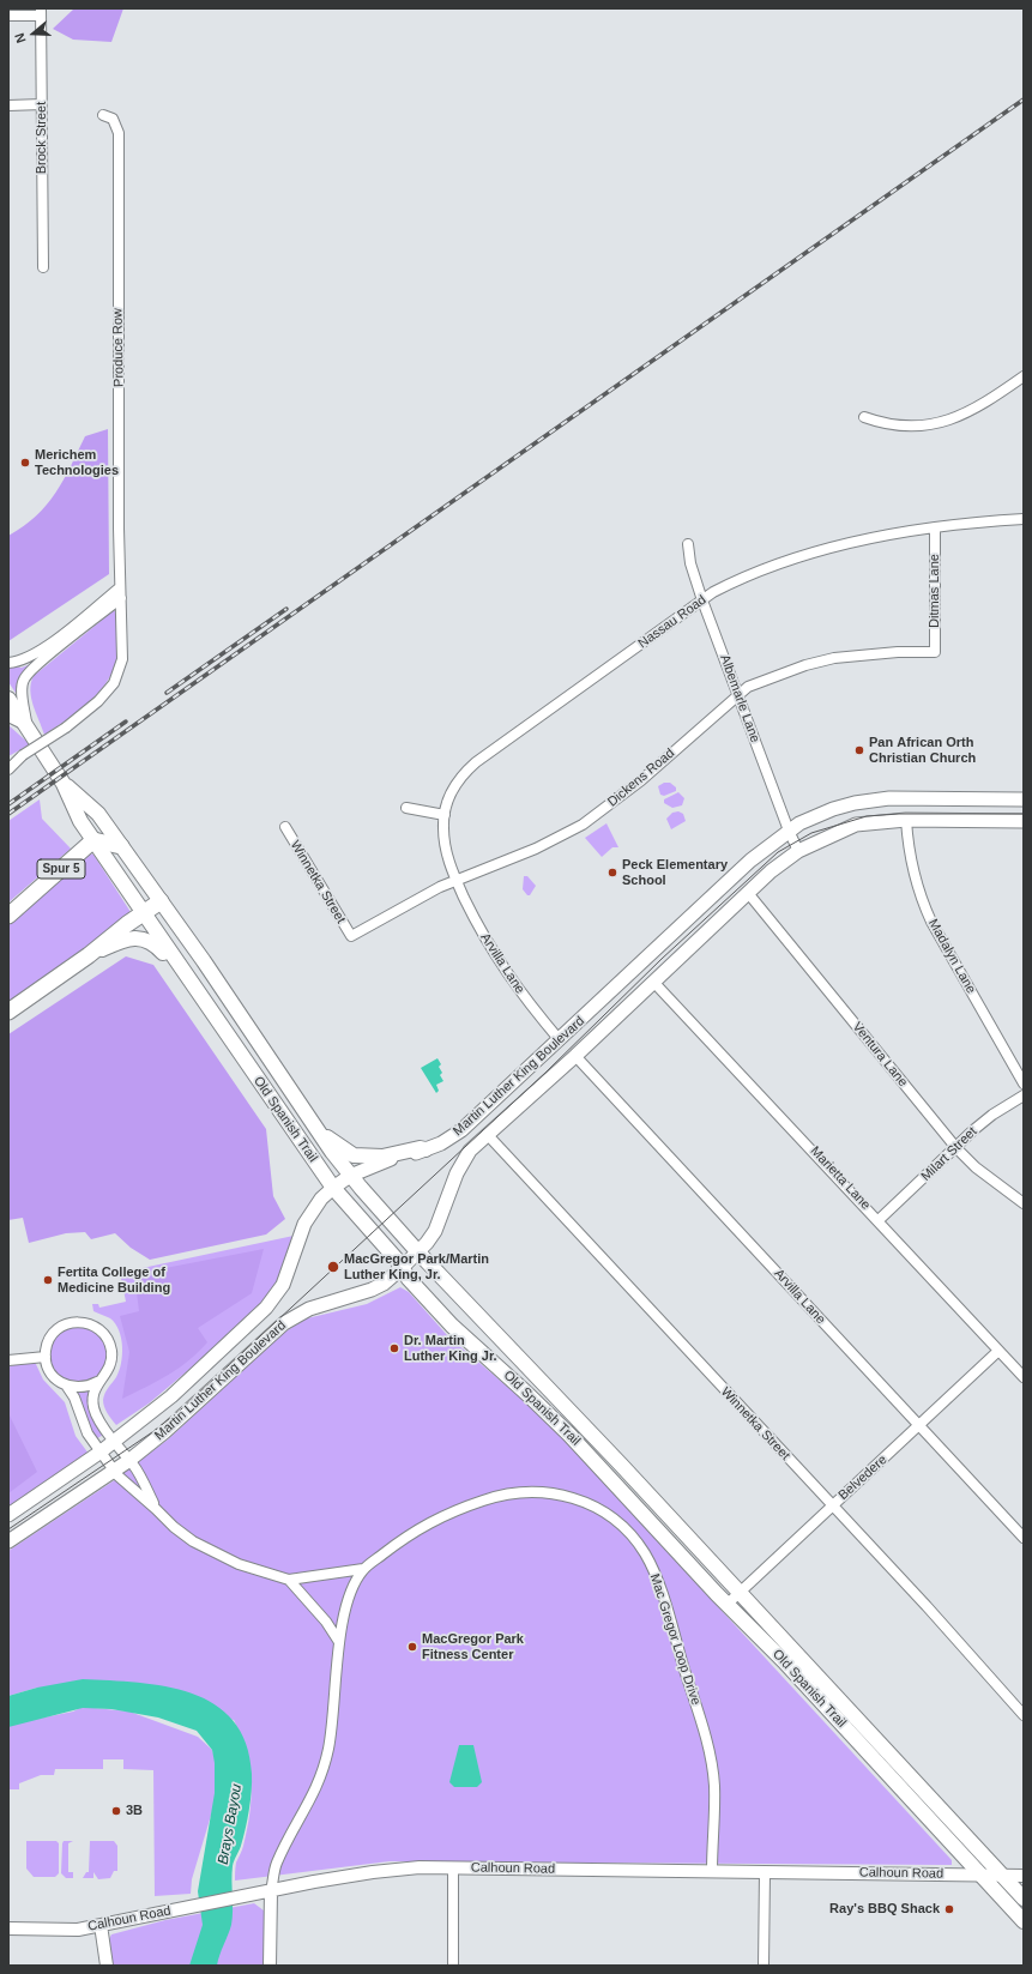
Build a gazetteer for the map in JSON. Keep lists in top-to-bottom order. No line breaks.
{"streets":{"highway":["Spur 5"],"main road":["Martin Luther King Boulevard","Old Spanish Trail"],"street":["Brock Street","Produce Row","Ditmas Lane","Nassau Road","Albemarle Lane","Dickens Road","Winnetka Street","Madalyn Lane","Arvilla Lane","Ventura Lane","Milart Street","Marietta Lane","Belvedere","Mac Gregor Loop Drive","Calhoun Road"]},"crossings":[["Ditmas Lane","Nassau Road"],["Ditmas Lane","Dickens Road"],["Nassau Road","Albemarle Lane"],["Nassau Road","Dickens Road"],["Nassau Road","Arvilla Lane"],["Albemarle Lane","Dickens Road"],["Albemarle Lane","Martin Luther King Boulevard"],["Dickens Road","Winnetka Street"],["Dickens Road","Arvilla Lane"],["Spur 5","Old Spanish Trail"],["Winnetka Street","Martin Luther King Boulevard"],["Winnetka Street","Belvedere"],["Madalyn Lane","Martin Luther King Boulevard"],["Arvilla Lane","Martin Luther King Boulevard"],["Arvilla Lane","Belvedere"],["Ventura Lane","Martin Luther King Boulevard"],["Ventura Lane","Milart Street"],["Martin Luther King Boulevard","Old Spanish Trail"],["Martin Luther King Boulevard","Marietta Lane"],["Old Spanish Trail","Belvedere"],["Old Spanish Trail","Calhoun Road"],["Milart Street","Marietta Lane"],["Marietta Lane","Belvedere"],["Mac Gregor Loop Drive","Calhoun Road"]],"water":["Brays Bayou"],"places":["Merichem Technologies","Pan African Orth Christian Church","Peck Elementary School","MacGregor Park/Martin Luther King, Jr.","Fertita College of Medicine Building","Dr. Martin Luther King Jr.","MacGregor Park Fitness Center","3B","Ray's BBQ Shack"],"north":"left"}
